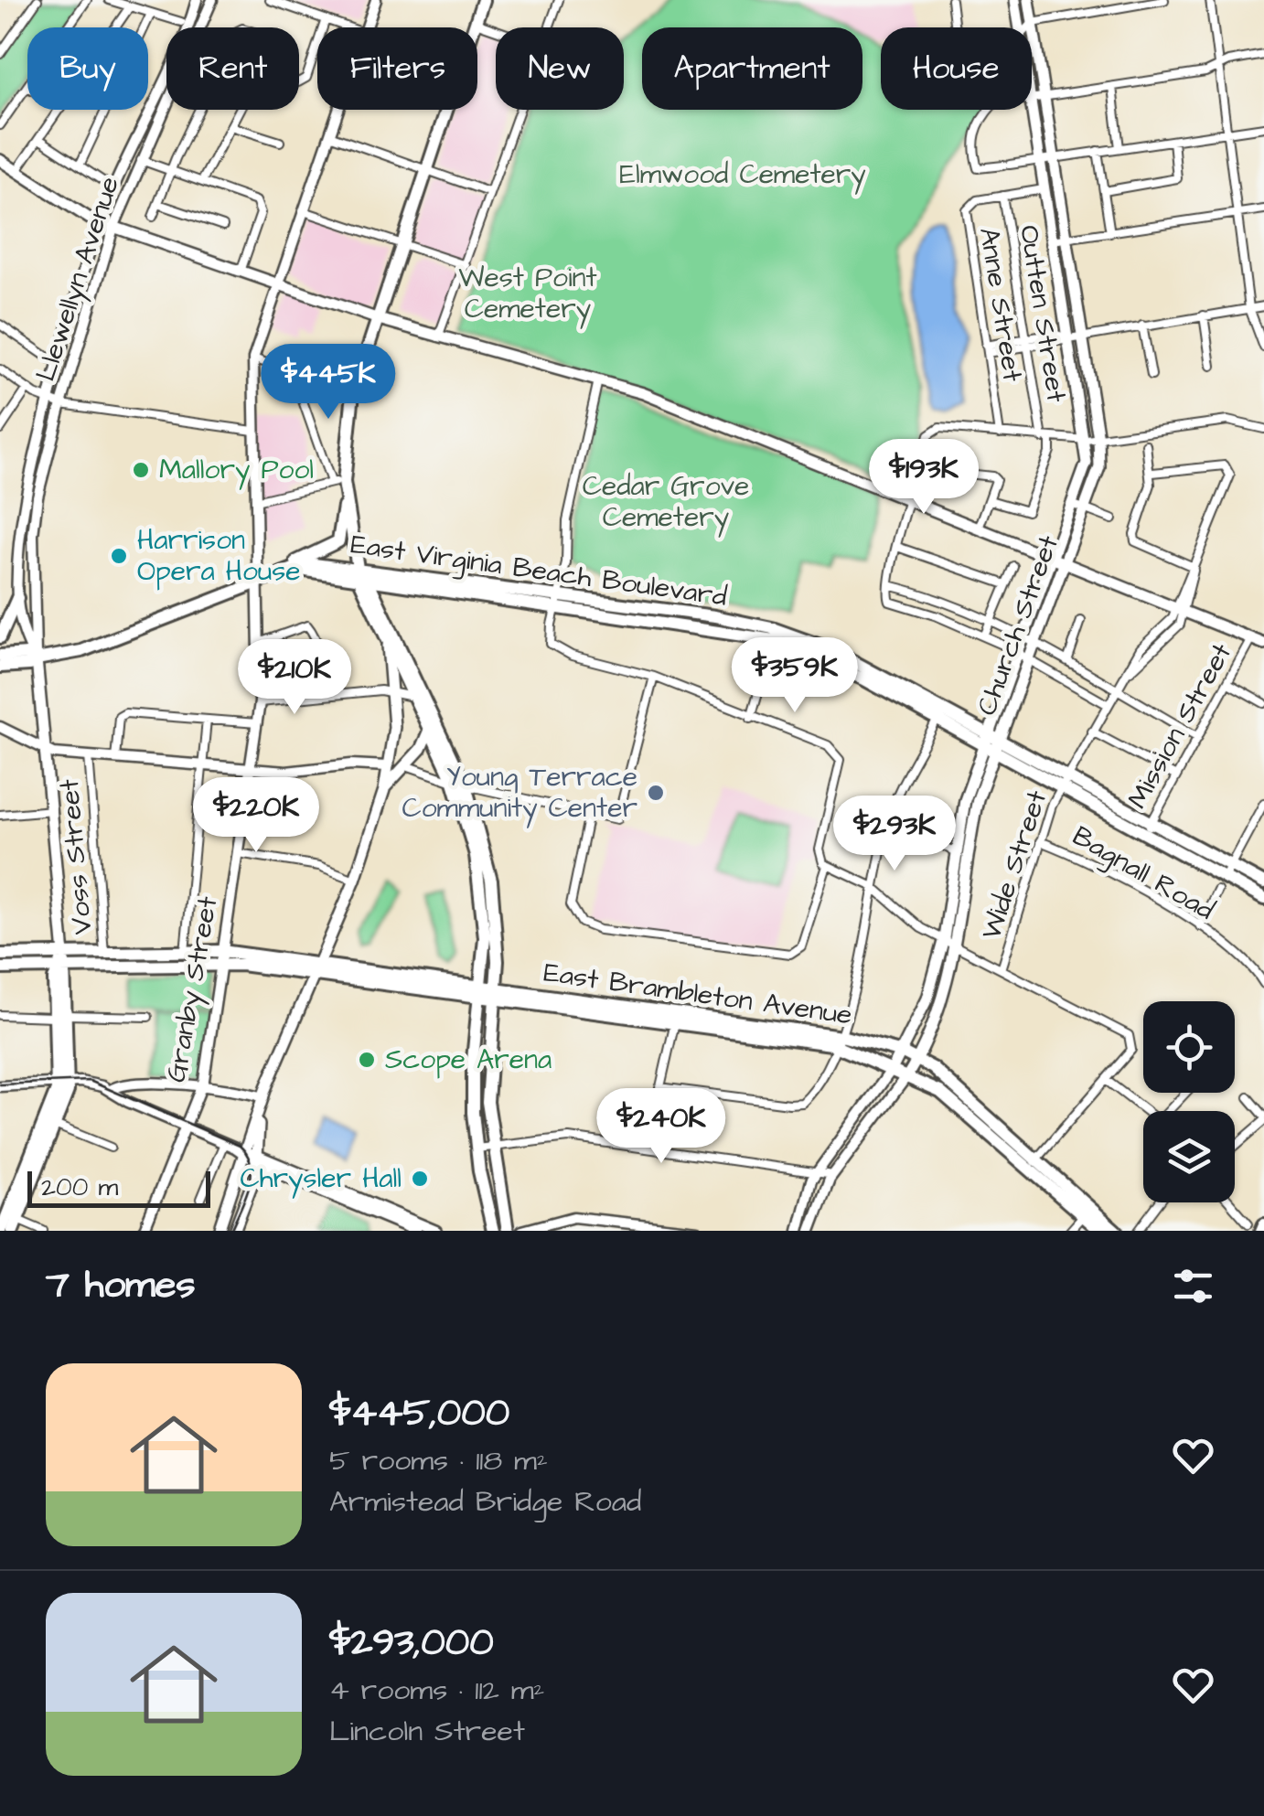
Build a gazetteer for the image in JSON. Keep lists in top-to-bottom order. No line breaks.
{"streets":{"main road":["East Virginia Beach Boulevard","Church Street","East Brambleton Avenue"],"street":["Llewellyn Avenue","Anne Street","Outten Street","Mission Street","Voss Street","Wide Street","Bagnall Road","Granby Street"]},"crossings":[["Llewellyn Avenue","East Virginia Beach Boulevard"],["Anne Street","Outten Street"],["East Virginia Beach Boulevard","Church Street"],["East Virginia Beach Boulevard","Mission Street"],["East Virginia Beach Boulevard","Wide Street"],["East Virginia Beach Boulevard","Granby Street"],["Church Street","East Brambleton Avenue"],["Wide Street","Bagnall Road"],["Granby Street","East Brambleton Avenue"]],"parks":["Elmwood Cemetery","West Point Cemetery","Cedar Grove Cemetery"],"places":["Mallory Pool","Harrison Opera House","Young Terrace Community Center","Scope Arena","Chrysler Hall"],"scale_bar":"200 m","page":{"chip":["Buy","Rent","Filters","New","Apartment","House"],"price":["$445K","$193K","$359K","$210K","$220K","$293K","$240K"],"scale":"200 m","heading":"7 homes","list":[{"name":"$445,000","note":"5 rooms · 118 m² · Armistead Bridge Road"},{"name":"$293,000","note":"4 rooms · 112 m² · Lincoln Street"}]}}
